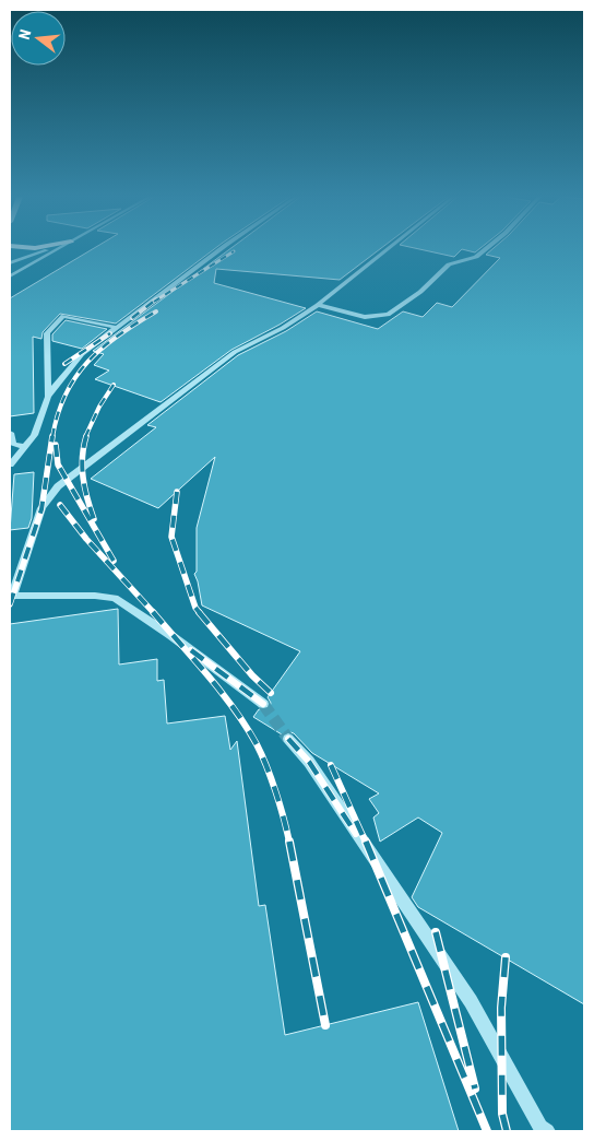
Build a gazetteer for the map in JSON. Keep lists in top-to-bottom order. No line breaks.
{"north":"left"}
